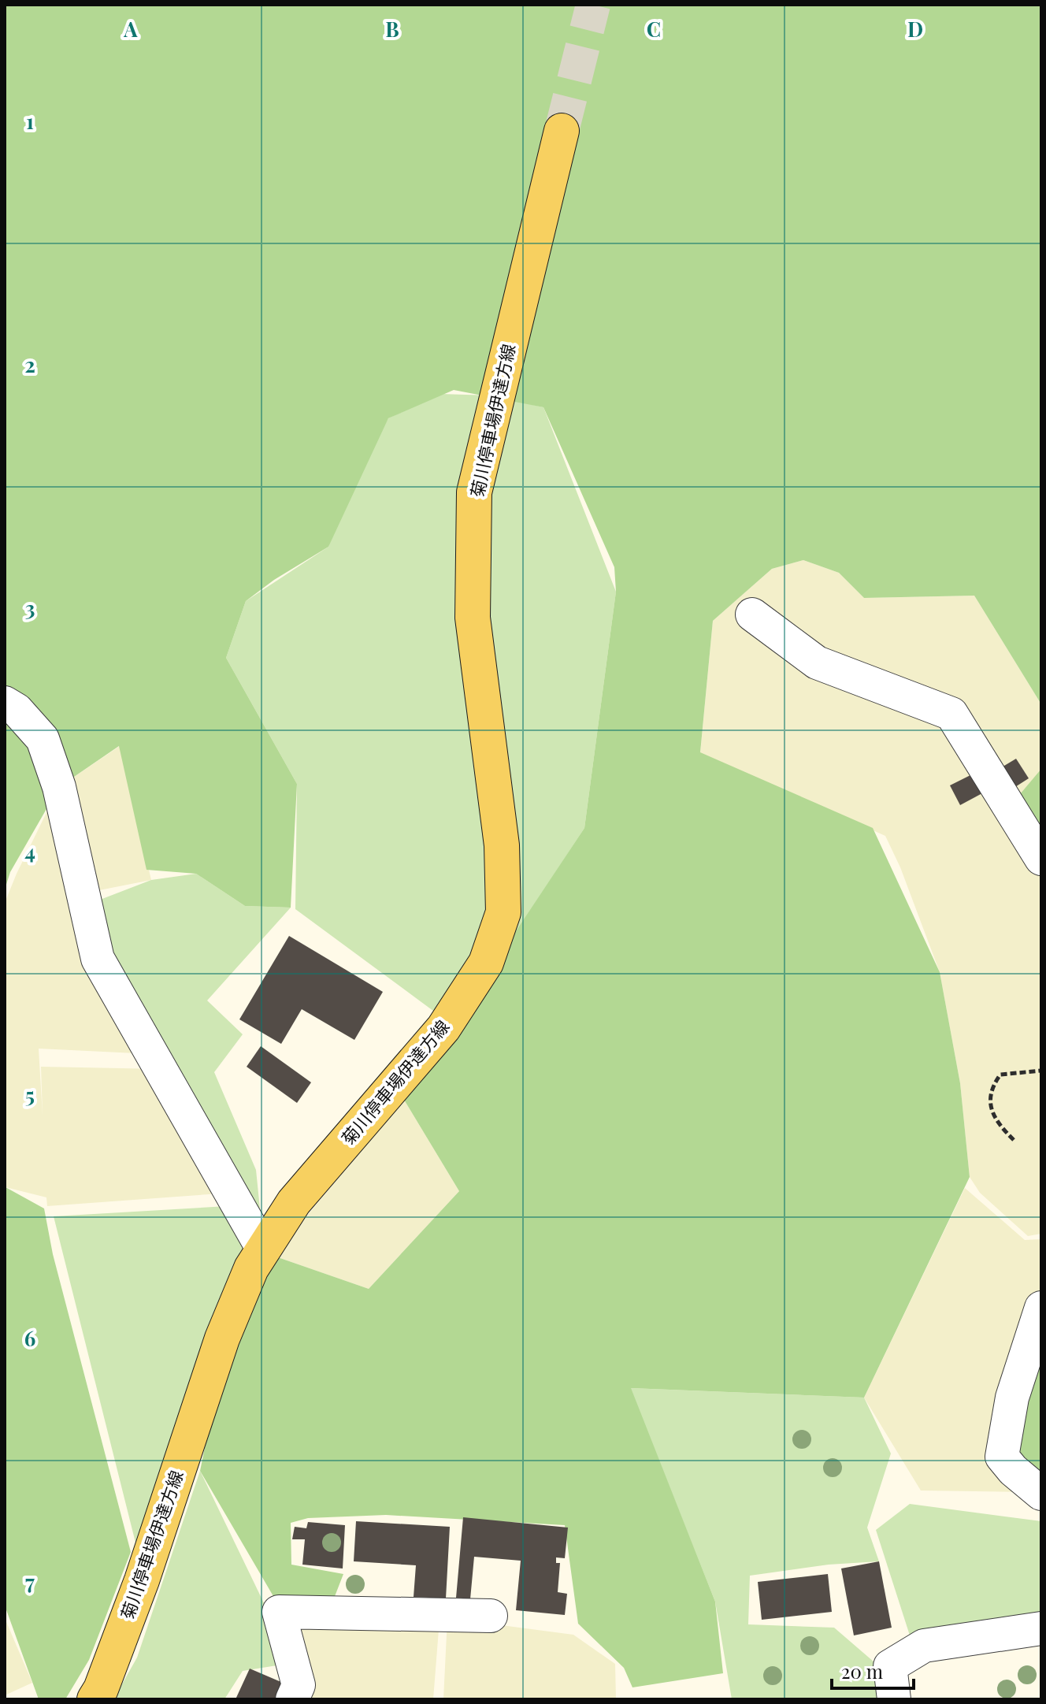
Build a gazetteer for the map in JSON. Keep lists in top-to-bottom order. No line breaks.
{"streets":{"main road":["菊川停車場伊達方線"]},"scale_bar":"20 m","grid":{"columns":["A","B","C","D"],"rows":["1","2","3","4","5","6","7"]}}
